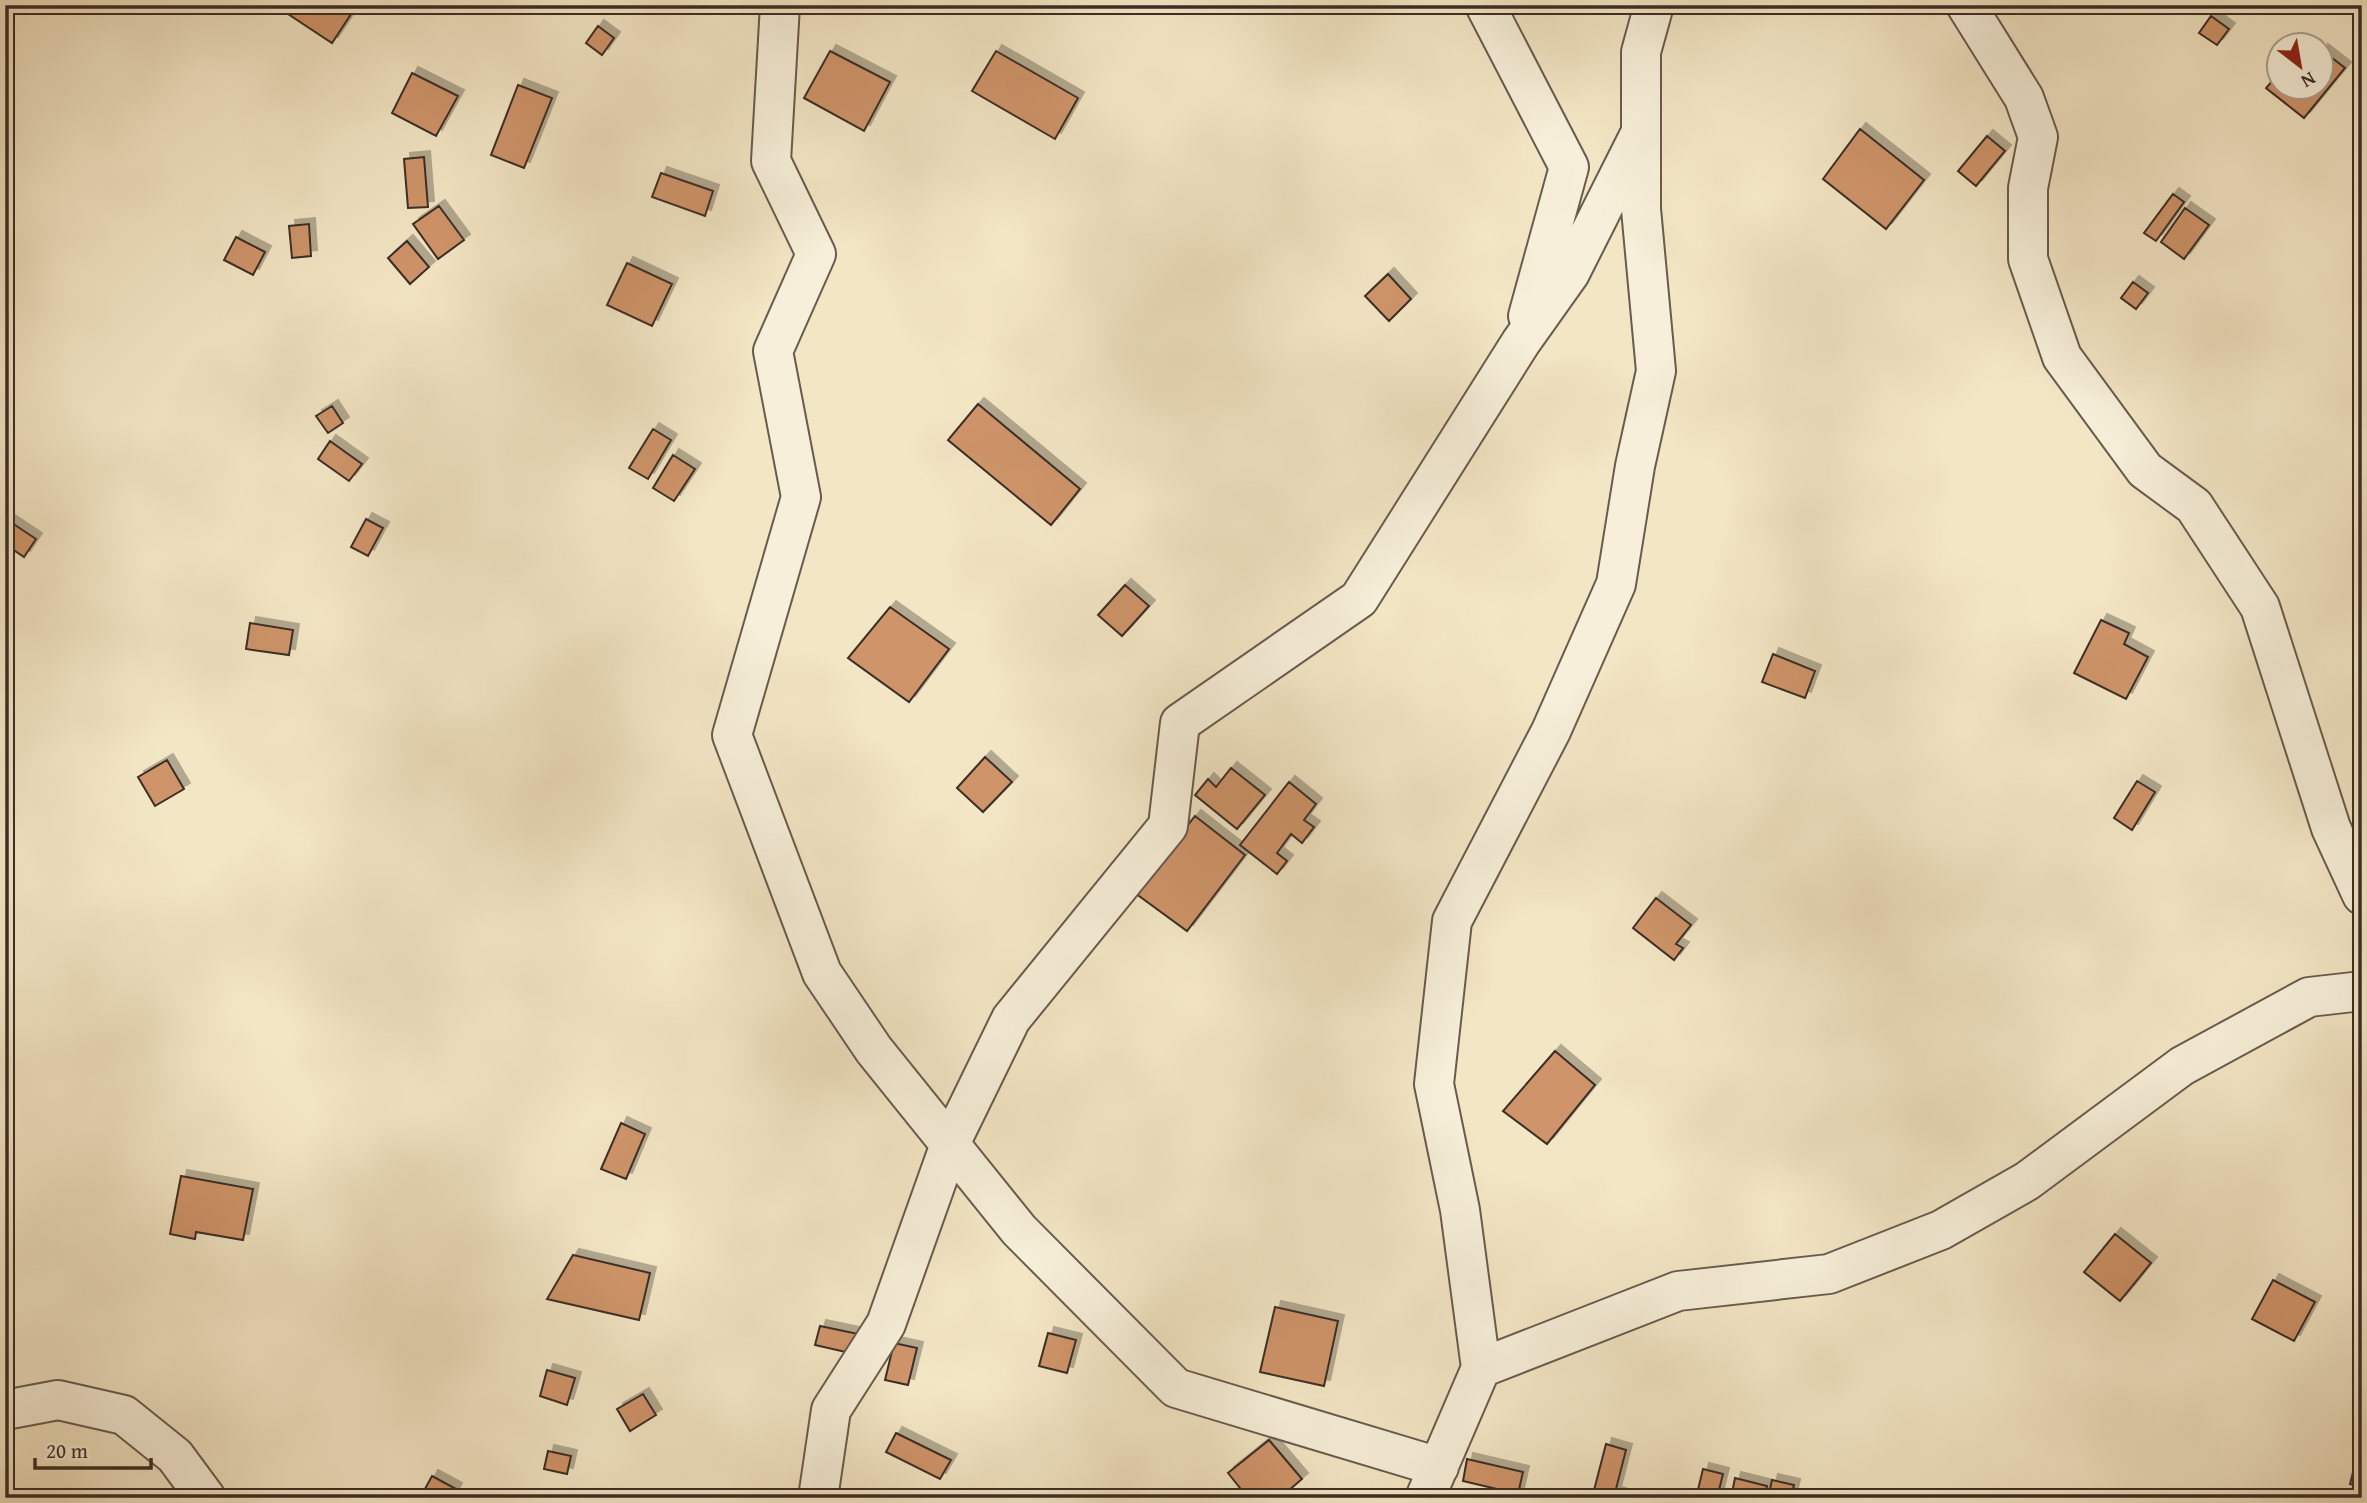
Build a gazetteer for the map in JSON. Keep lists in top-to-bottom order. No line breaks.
{"scale_bar":"20 m","north":"bottom right"}
